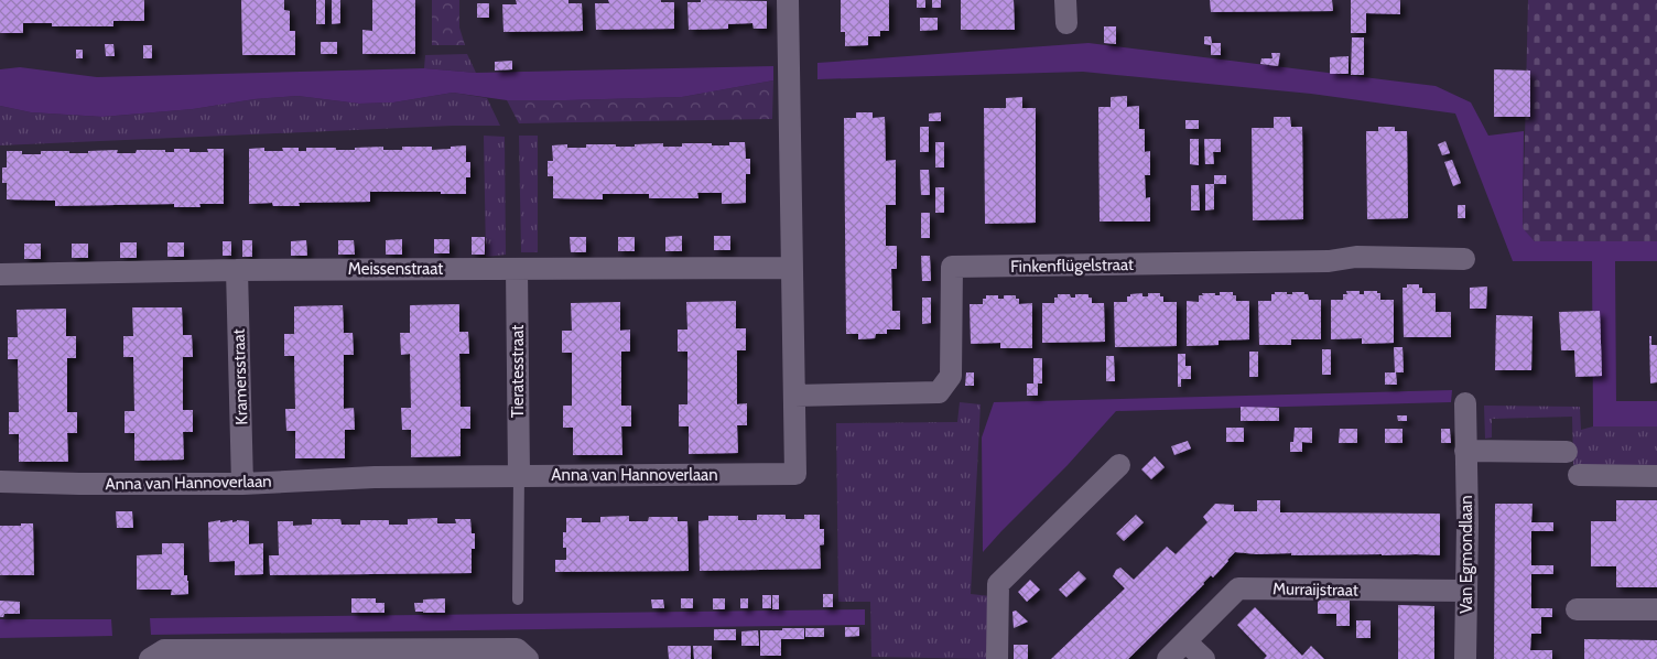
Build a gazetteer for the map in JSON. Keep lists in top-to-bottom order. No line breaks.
{"streets":{"street":["Finkenflügelstraat","Meissenstraat","Tieratesstraat","Kramersstraat","Anna van Hannoverlaan","Van Egmondlaan","Murraijstraat"]},"crossings":[["Finkenflügelstraat","Anna van Hannoverlaan"],["Meissenstraat","Tieratesstraat"],["Meissenstraat","Kramersstraat"],["Meissenstraat","Anna van Hannoverlaan"],["Tieratesstraat","Anna van Hannoverlaan"],["Kramersstraat","Anna van Hannoverlaan"],["Van Egmondlaan","Murraijstraat"]]}
